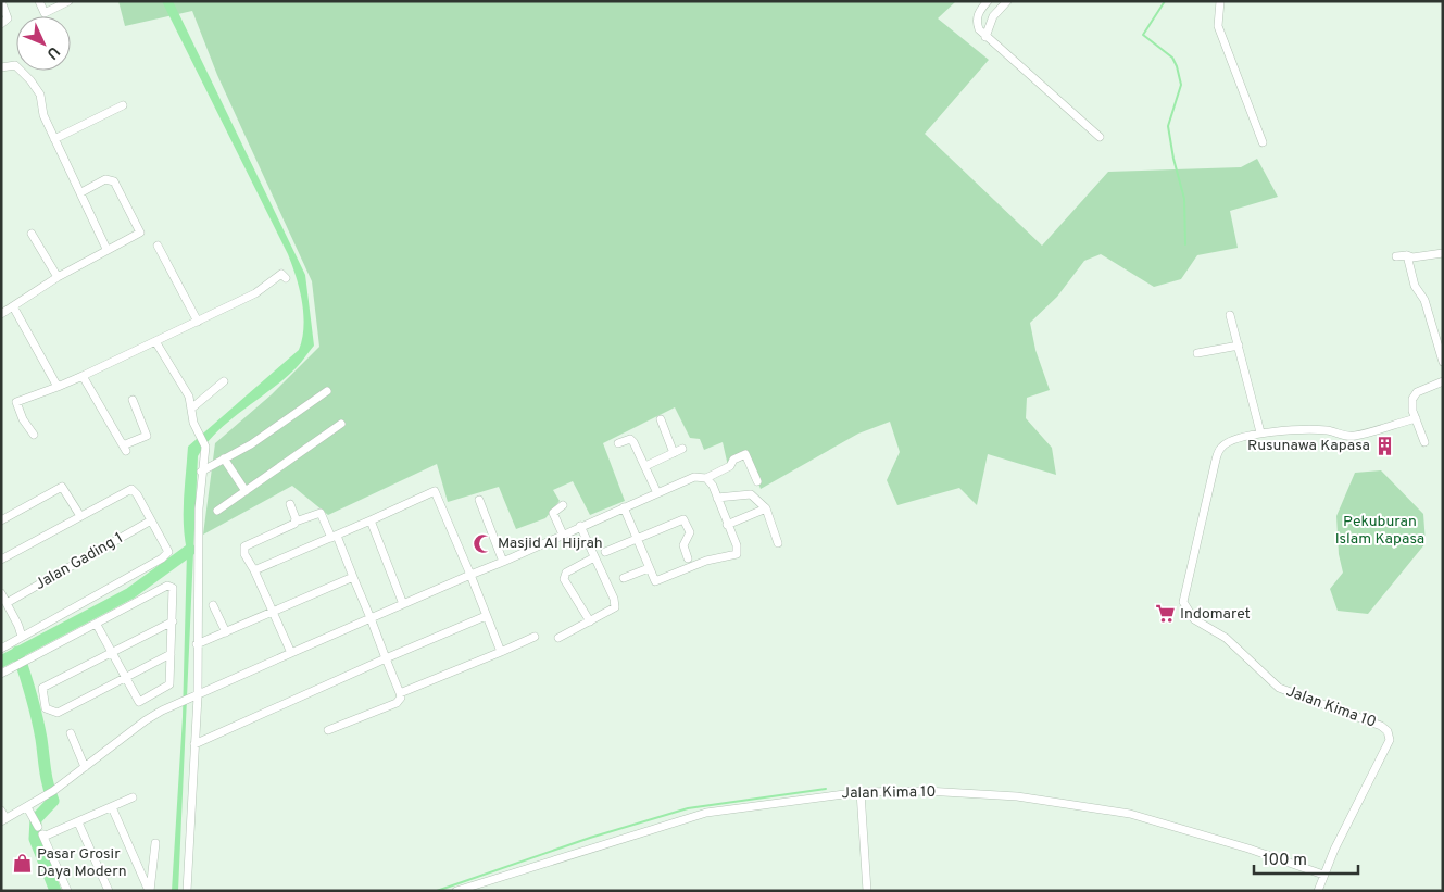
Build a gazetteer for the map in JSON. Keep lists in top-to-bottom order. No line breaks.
{"streets":{"street":["Jalan Gading 1","Jalan Kima 10"]},"parks":["Pekuburan Islam Kapasa"],"places":{"building":["Rusunawa Kapasa"],"mosque":["Masjid Al Hijrah"],"supermarket":["Indomaret"],"shop":["Pasar Grosir Daya Modern"]},"scale_bar":"100 m","north":"bottom right"}
